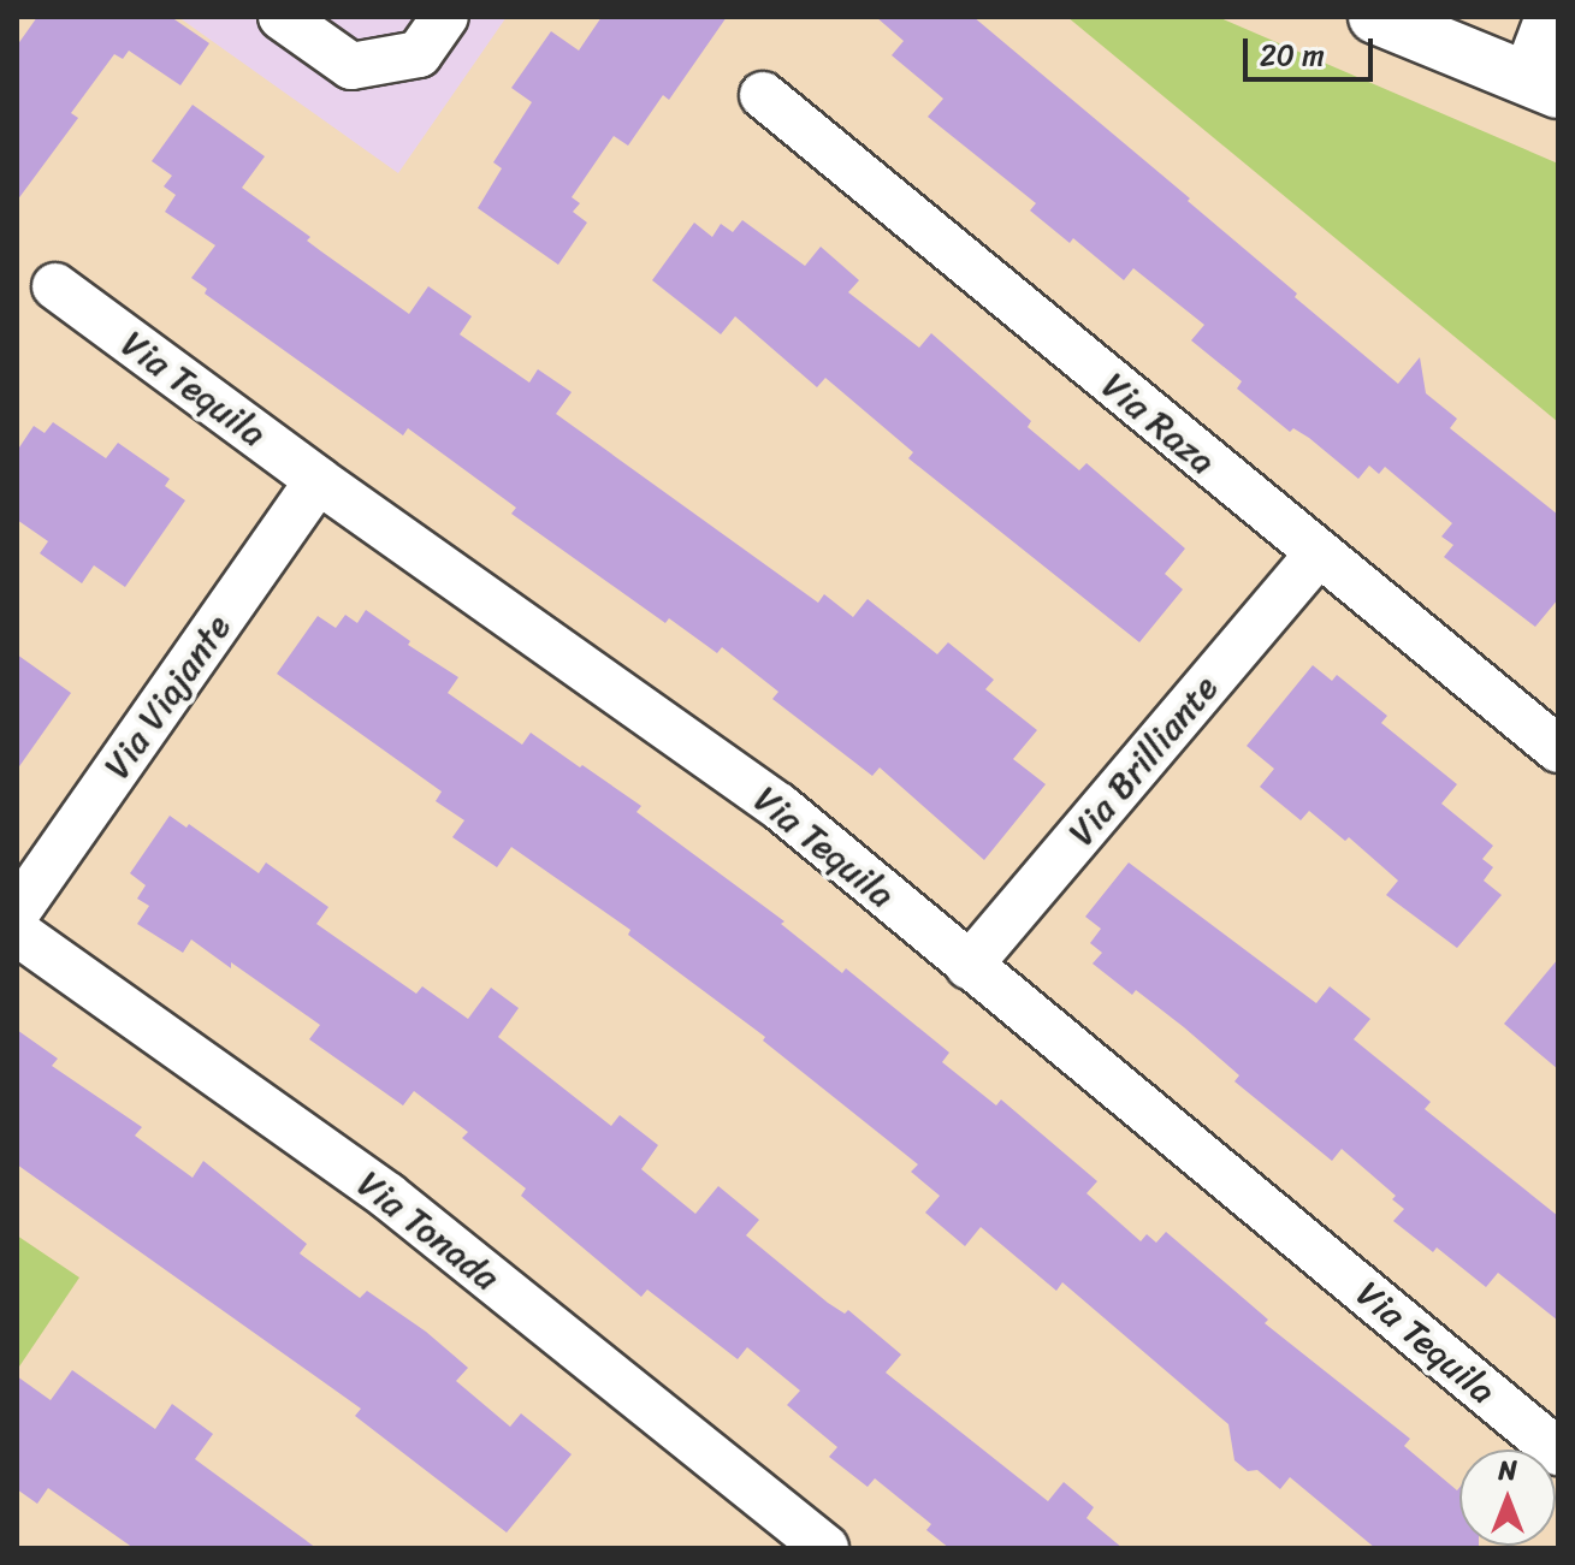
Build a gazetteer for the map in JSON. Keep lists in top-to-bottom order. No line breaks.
{"streets":{"street":["Via Tequila","Via Raza","Via Viajante","Via Brilliante","Via Tonada"]},"crossings":[["Via Tequila","Via Viajante"],["Via Tequila","Via Brilliante"],["Via Raza","Via Brilliante"]],"scale_bar":"20 m","north":"top"}
